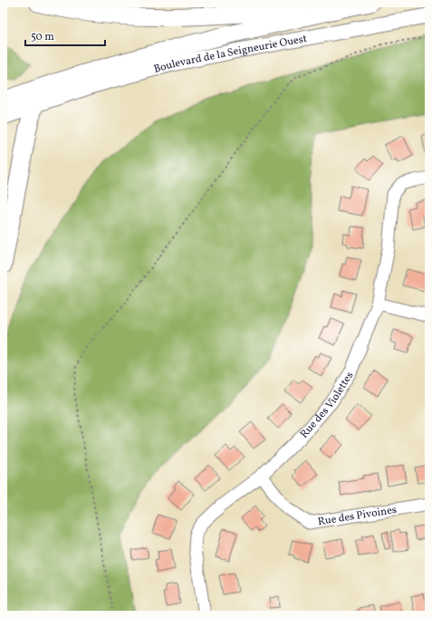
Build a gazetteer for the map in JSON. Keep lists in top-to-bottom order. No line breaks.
{"streets":{"main road":["Boulevard de la Seigneurie Ouest"],"street":["Rue des Violettes","Rue des Pivoines"]},"crossings":[["Rue des Violettes","Rue des Pivoines"]],"scale_bar":"50 m"}
